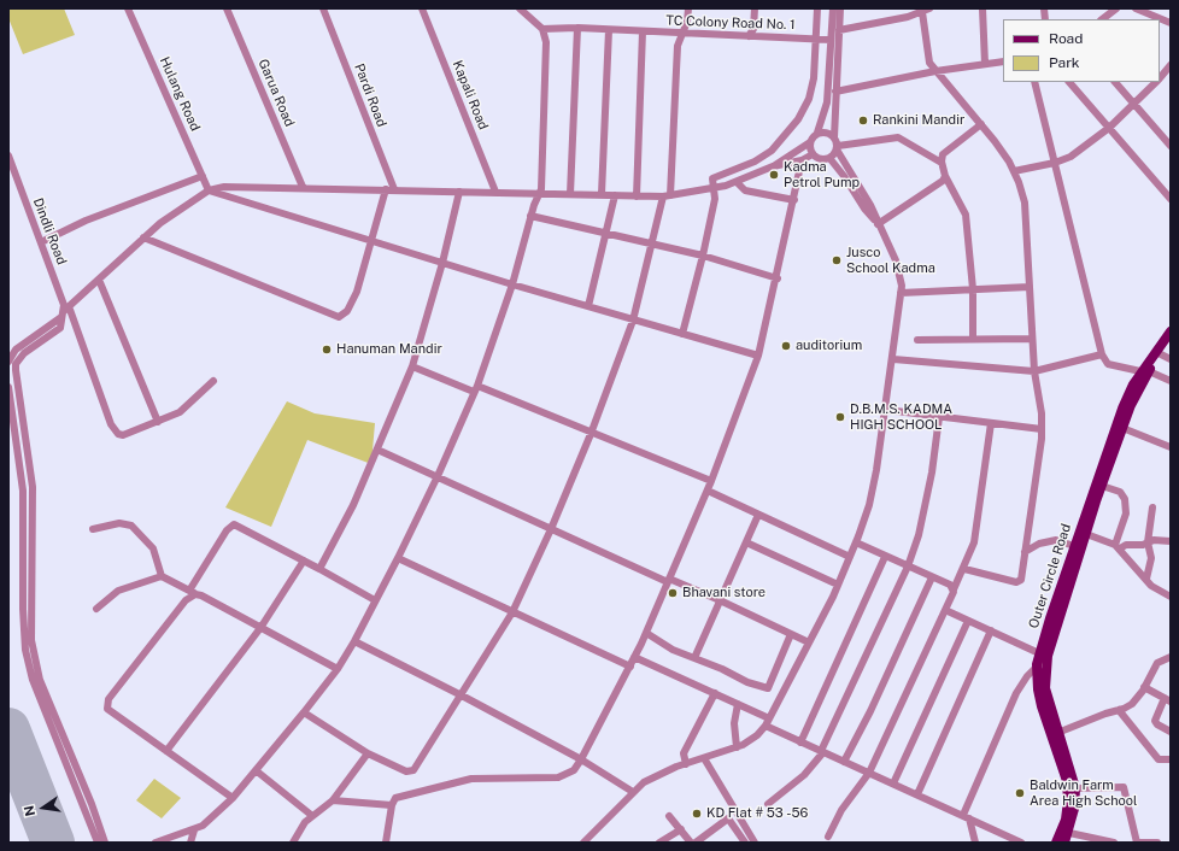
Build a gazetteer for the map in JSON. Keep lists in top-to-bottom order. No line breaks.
{"streets":{"main road":["Outer Circle Road"],"street":["TC Colony Road No. 1","Garua Road","Hulang Road","Pardi Road","Kapali Road","Dindli Road"]},"places":["Rankini Mandir","Kadma Petrol Pump","Jusco School Kadma","auditorium","Hanuman Mandir","D.B.M.S. KADMA HIGH SCHOOL","Bhavani store","Baldwin Farm Area High School","KD Flat # 53 -56"],"legend":["Road","Park"],"north":"left"}
